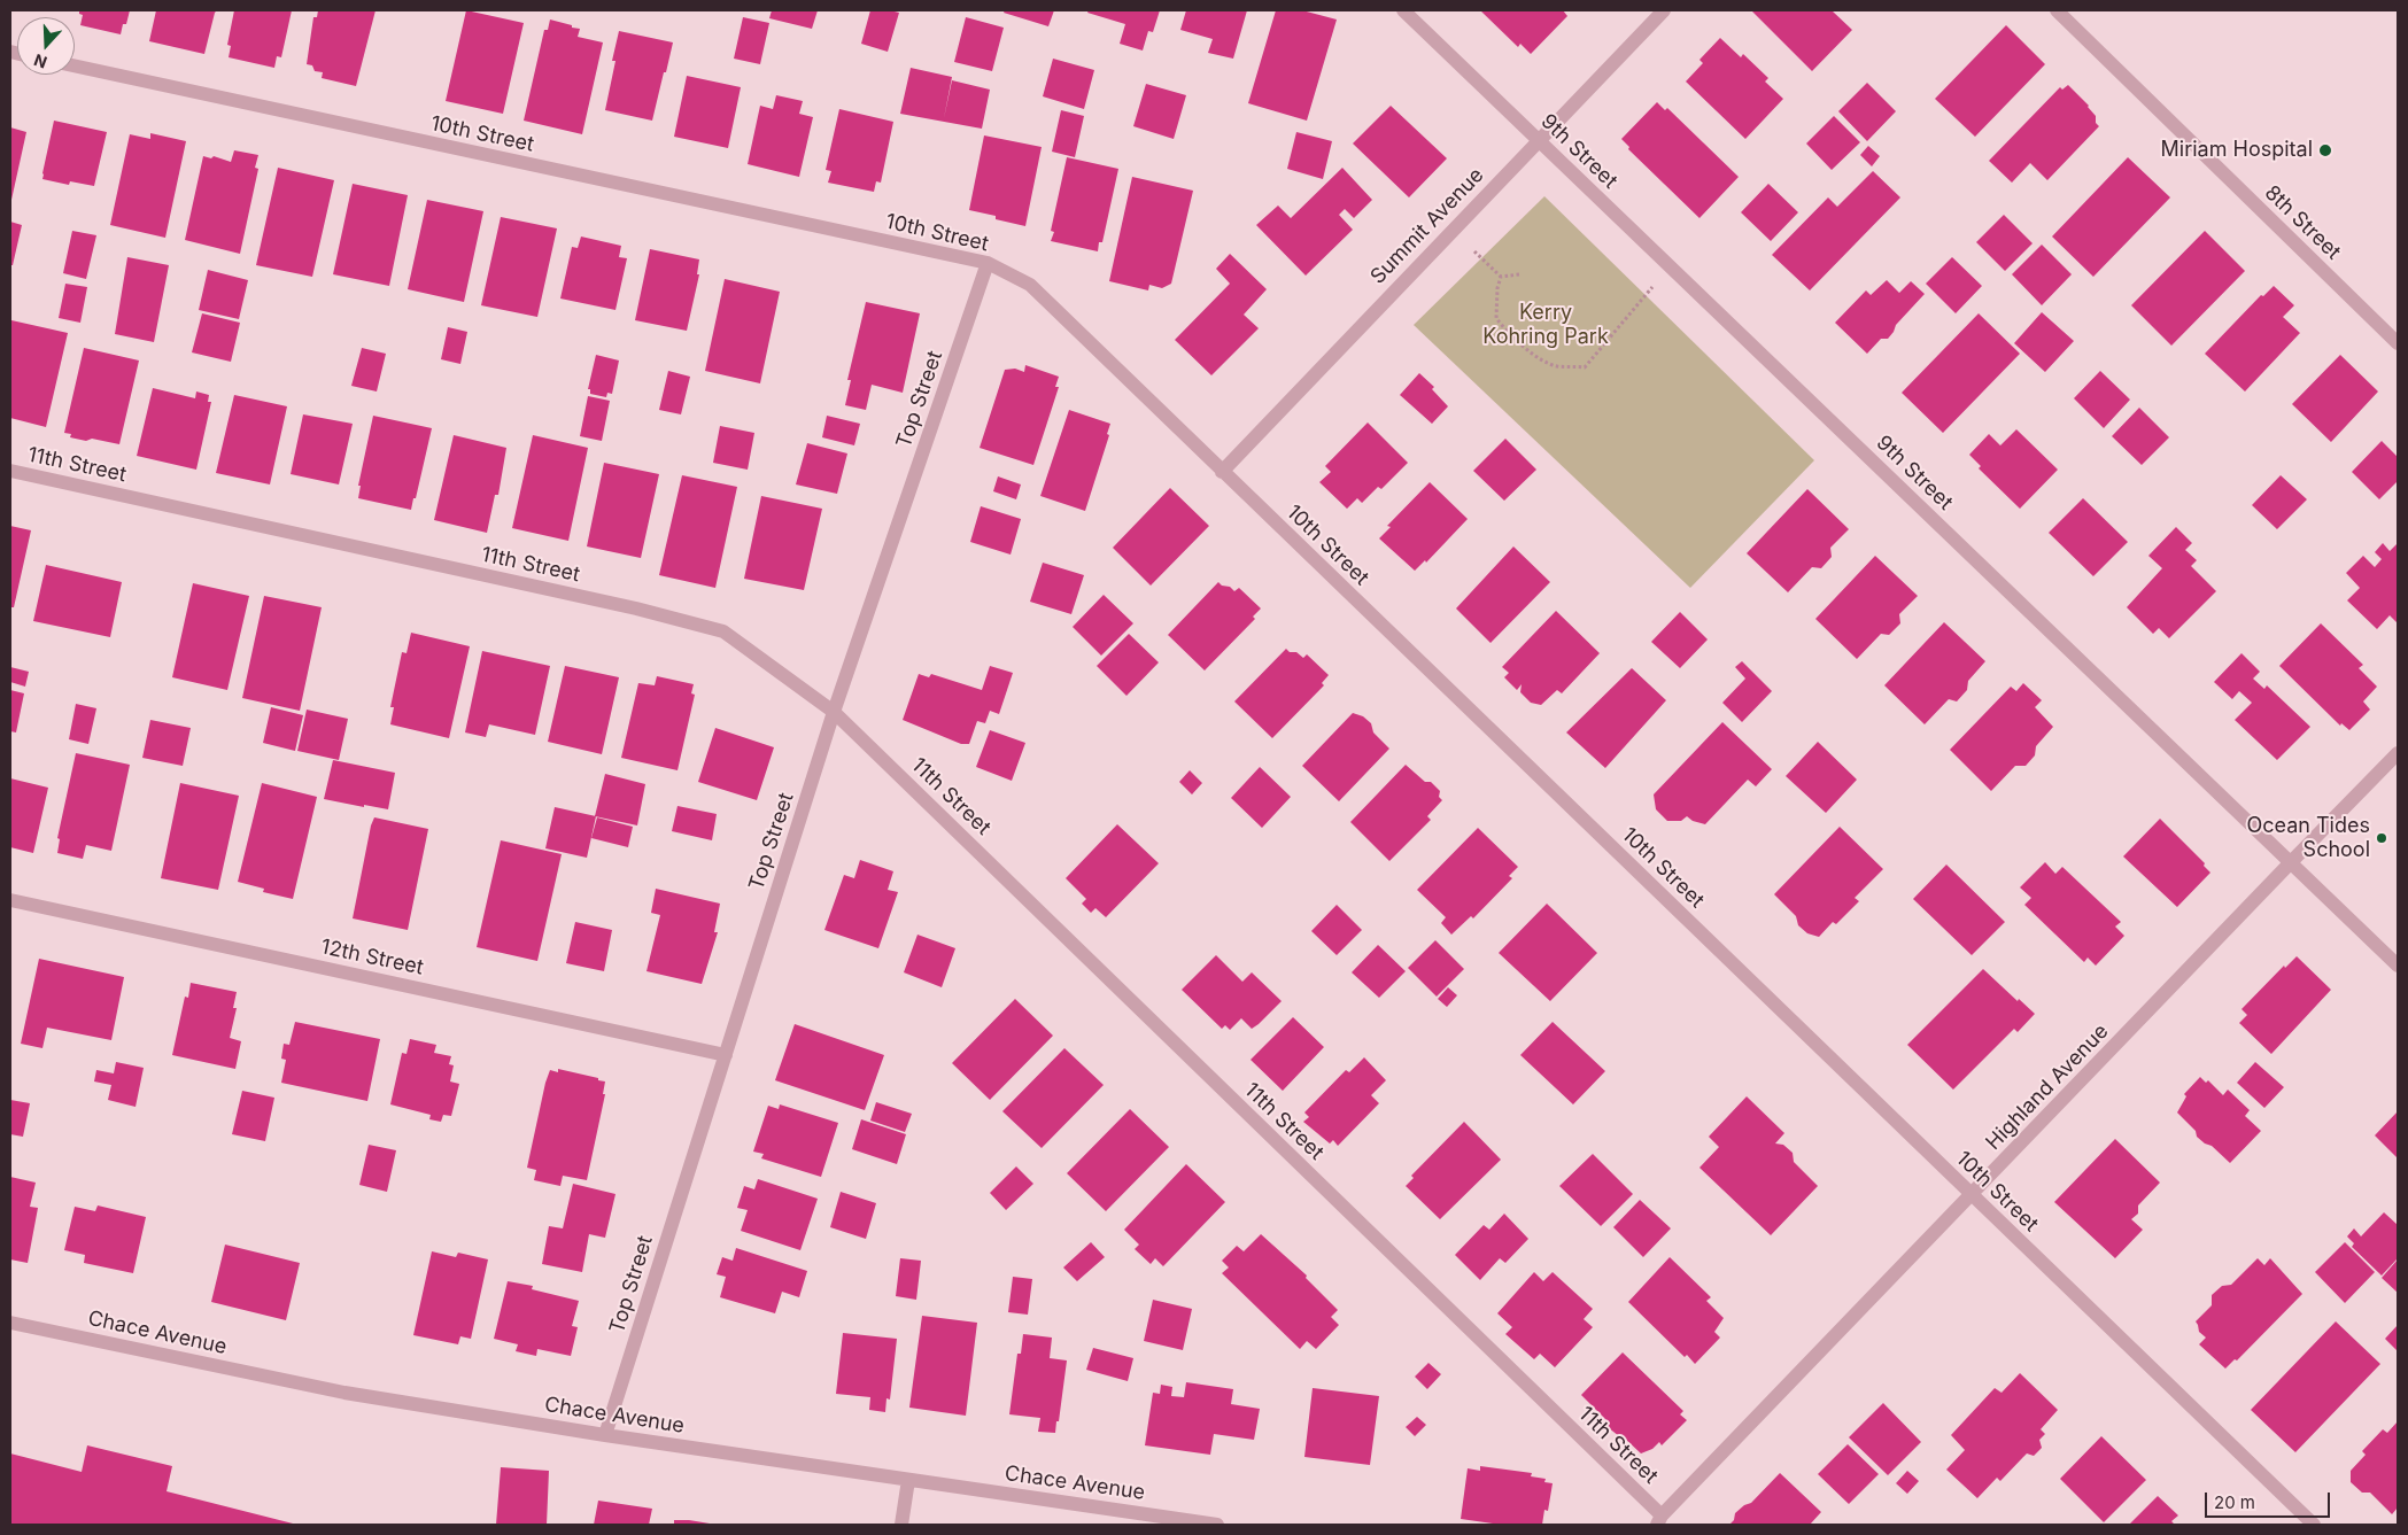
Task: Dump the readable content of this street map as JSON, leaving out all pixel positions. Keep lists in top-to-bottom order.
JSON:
{
  "streets": {
    "street": [
      "10th Street",
      "9th Street",
      "8th Street",
      "Summit Avenue",
      "Top Street",
      "11th Street",
      "12th Street",
      "Highland Avenue",
      "Chace Avenue"
    ]
  },
  "crossings": [
    ["10th Street", "Summit Avenue"],
    ["10th Street", "Top Street"],
    ["10th Street", "Highland Avenue"],
    ["9th Street", "Summit Avenue"],
    ["9th Street", "Highland Avenue"],
    ["Top Street", "11th Street"],
    ["Top Street", "12th Street"],
    ["Top Street", "Chace Avenue"],
    ["11th Street", "Highland Avenue"]
  ],
  "parks": ["Kerry Kohring Park"],
  "places": ["Miriam Hospital", "Ocean Tides School"],
  "scale_bar": "20 m",
  "north": "bottom"
}
